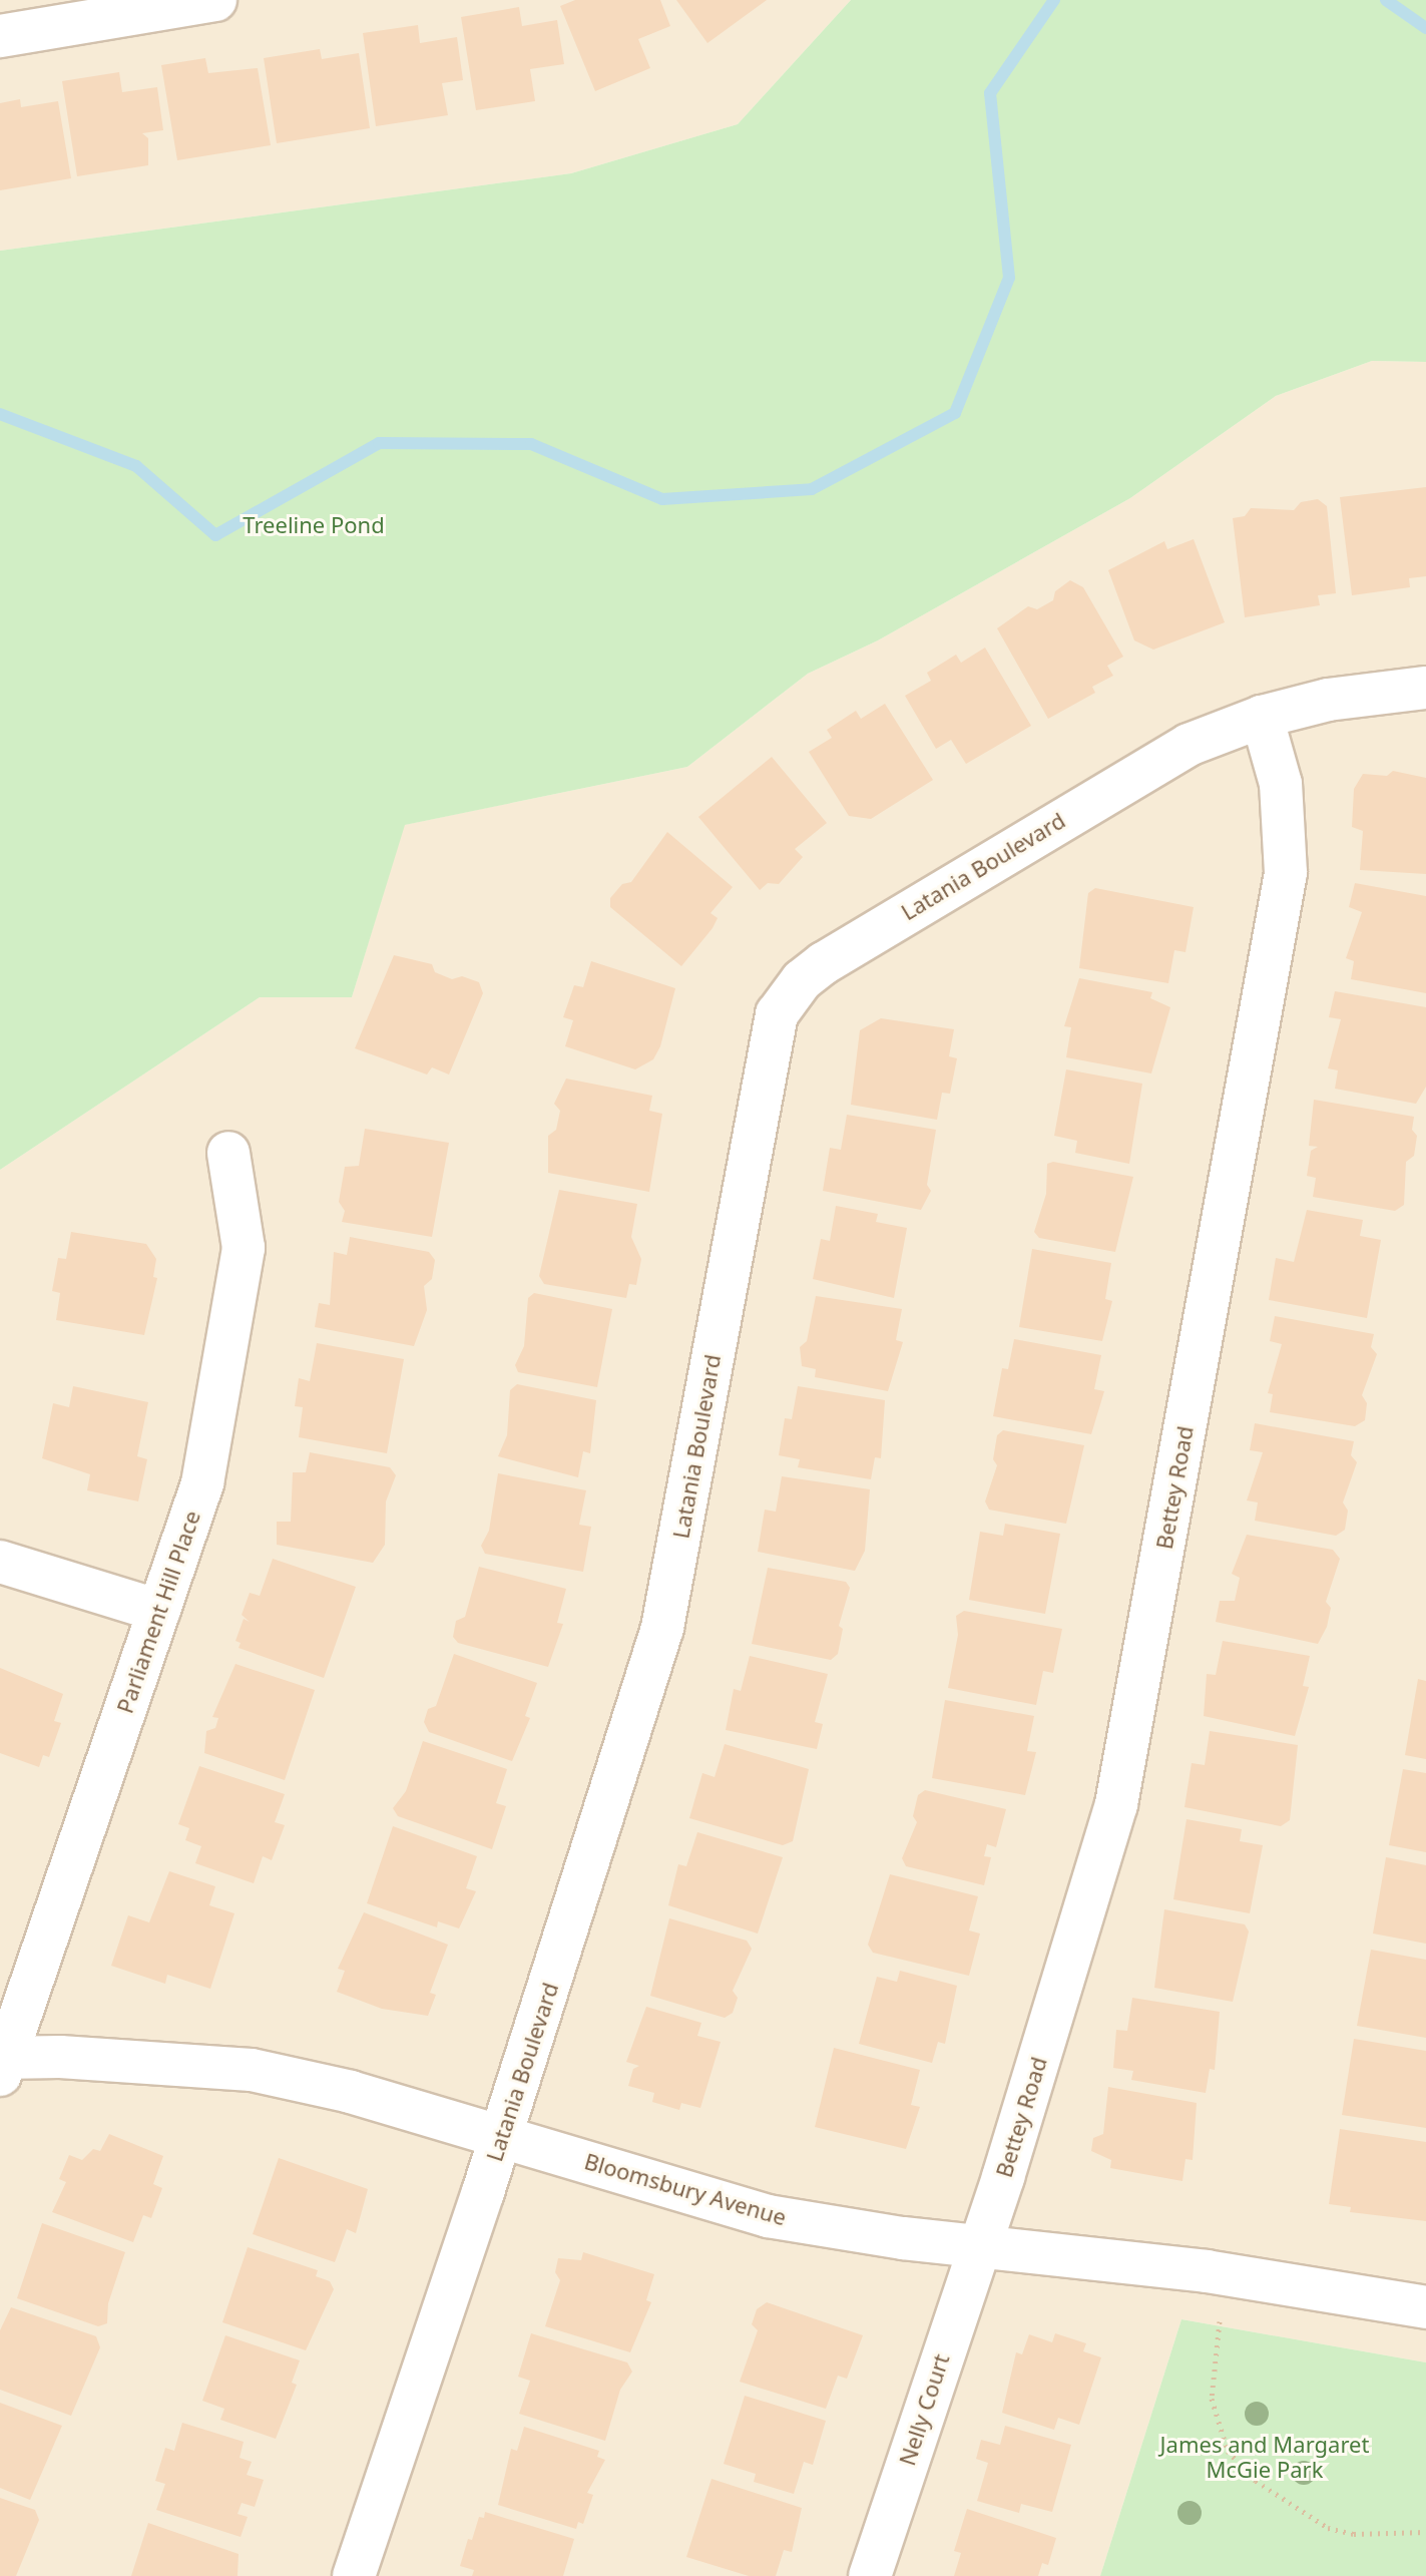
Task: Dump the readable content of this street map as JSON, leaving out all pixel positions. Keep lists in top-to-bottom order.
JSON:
{
  "streets": {
    "street": [
      "Latania Boulevard",
      "Bettey Road",
      "Parliament Hill Place",
      "Bloomsbury Avenue",
      "Nelly Court"
    ]
  },
  "crossings": [
    ["Latania Boulevard", "Bettey Road"],
    ["Latania Boulevard", "Bloomsbury Avenue"],
    ["Bettey Road", "Bloomsbury Avenue"],
    ["Bettey Road", "Nelly Court"],
    ["Parliament Hill Place", "Bloomsbury Avenue"],
    ["Bloomsbury Avenue", "Nelly Court"]
  ],
  "parks": ["Treeline Pond", "James and Margaret McGie Park"]
}
